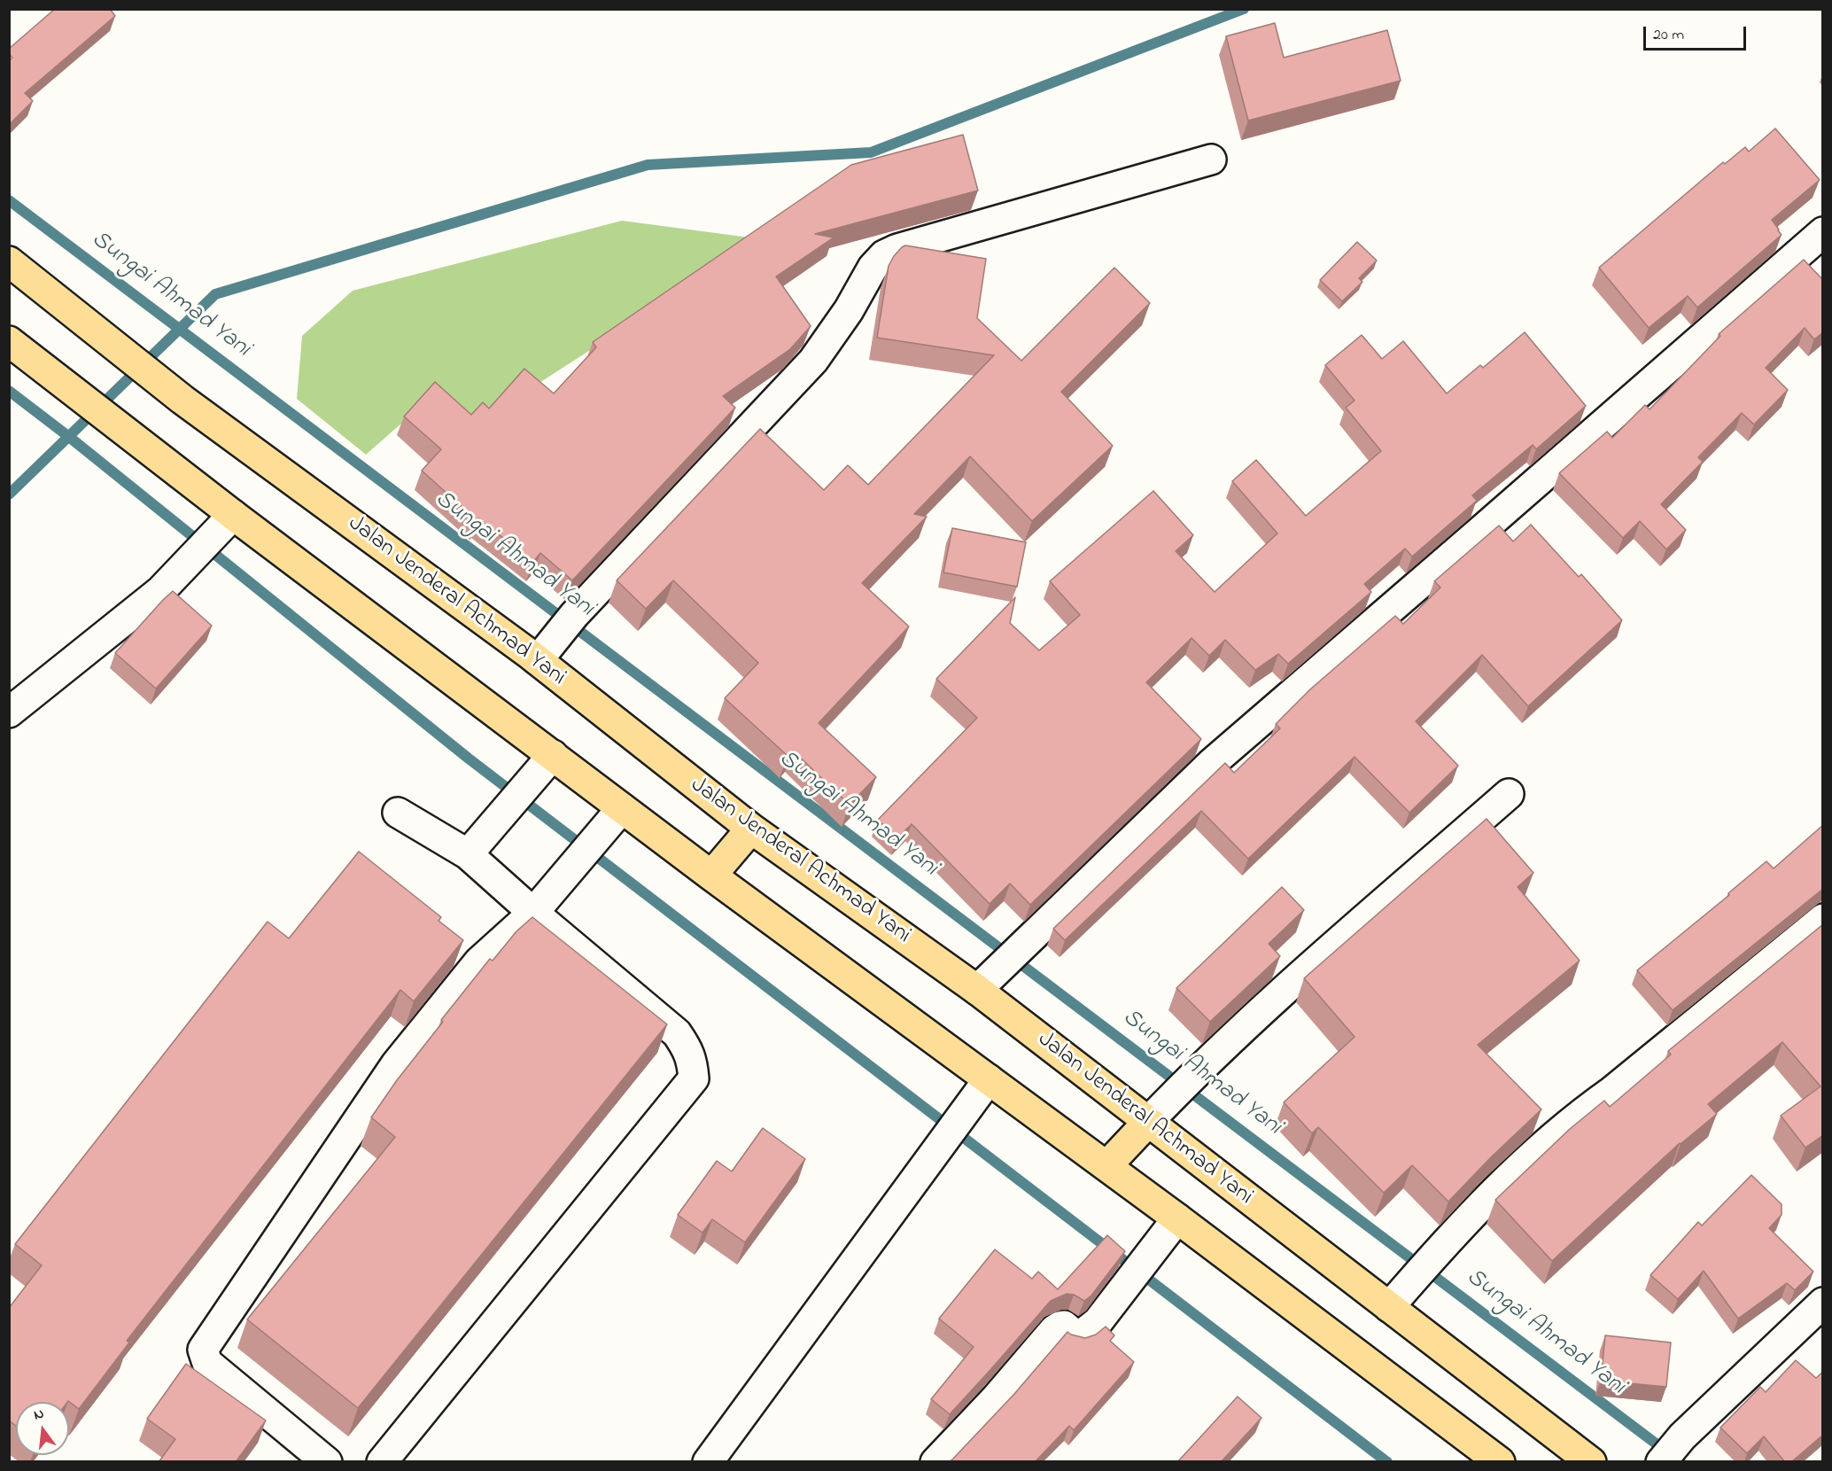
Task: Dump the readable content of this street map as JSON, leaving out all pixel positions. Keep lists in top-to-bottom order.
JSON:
{
  "streets": {
    "highway": ["Jalan Jenderal Achmad Yani"]
  },
  "water": ["Sungai Ahmad Yani"],
  "scale_bar": "20 m",
  "north": "top"
}
